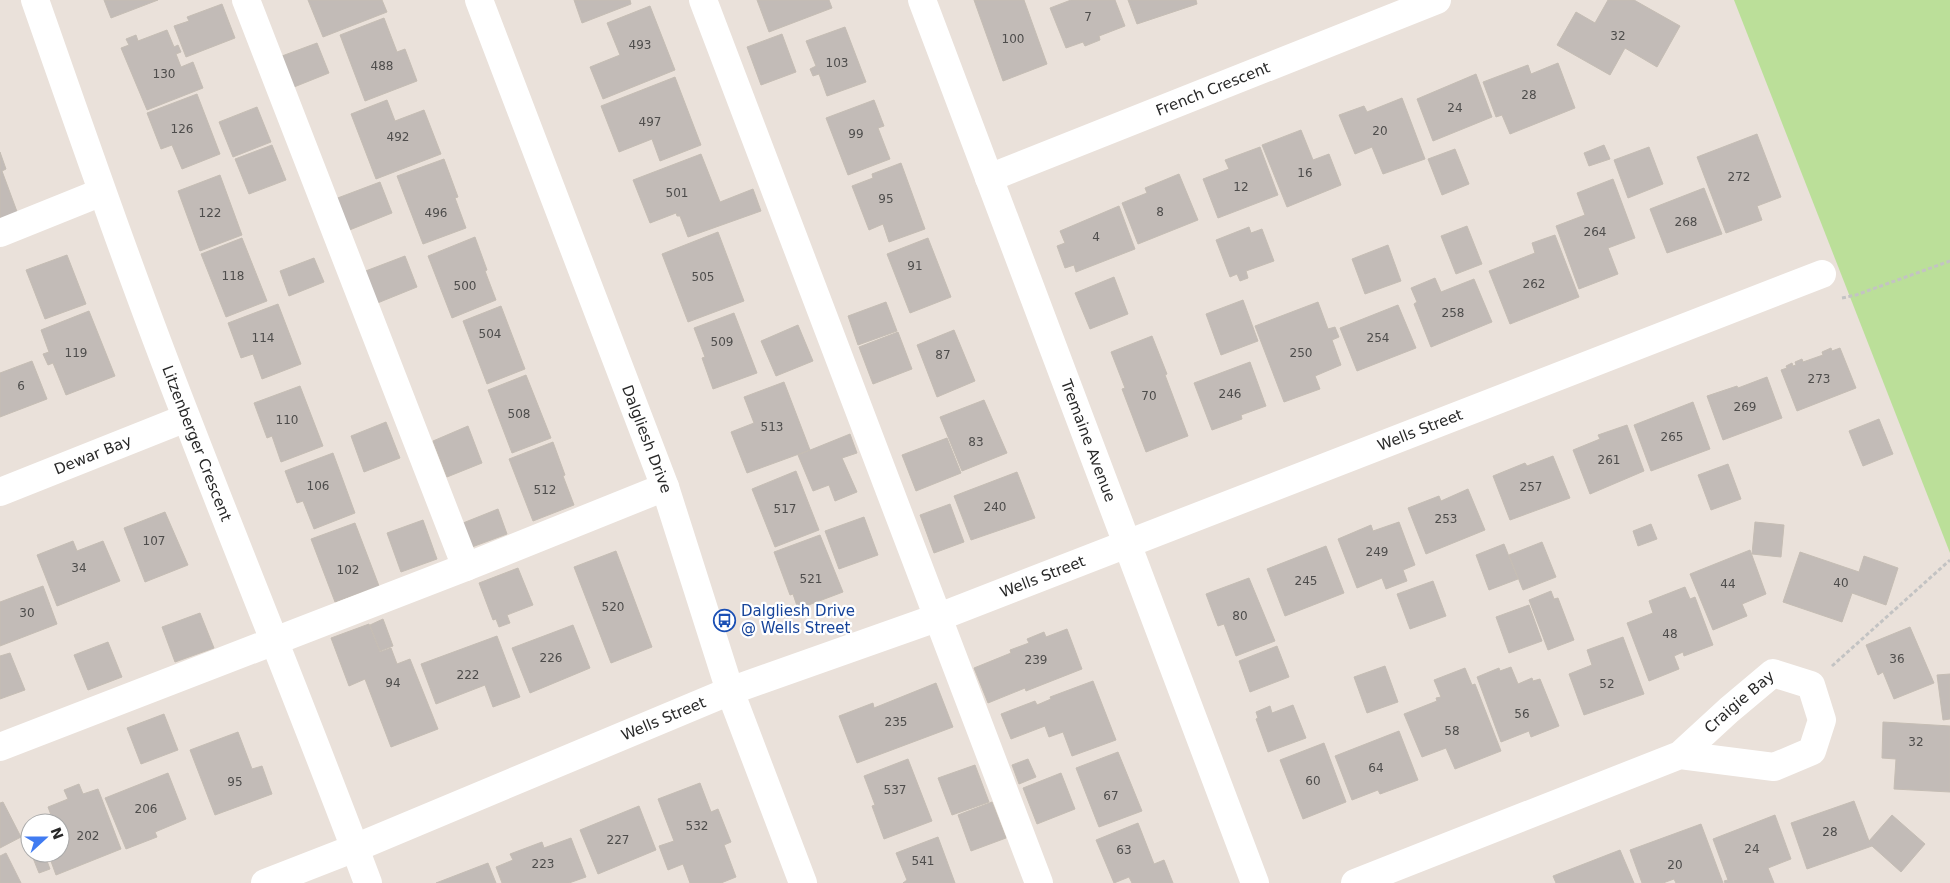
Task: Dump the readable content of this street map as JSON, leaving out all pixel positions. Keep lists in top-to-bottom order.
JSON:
{
  "streets": {
    "street": [
      "French Crescent",
      "Wells Street",
      "Dalgliesh Drive",
      "Tremaine Avenue",
      "Litzenberger Crescent",
      "Dewar Bay",
      "Craigie Bay"
    ]
  },
  "crossings": [
    ["French Crescent", "Tremaine Avenue"],
    ["Wells Street", "Dalgliesh Drive"],
    ["Wells Street", "Tremaine Avenue"],
    ["Wells Street", "Litzenberger Crescent"],
    ["Litzenberger Crescent", "Dewar Bay"]
  ],
  "places": {
    "bus stop": ["Dalgliesh Drive @ Wells Street"]
  },
  "house_numbers": [
    "7",
    "32",
    "100",
    "493",
    "103",
    "488",
    "130",
    "28",
    "24",
    "497",
    "126",
    "20",
    "99",
    "492",
    "16",
    "272",
    "12",
    "501",
    "95",
    "8",
    "122",
    "496",
    "268",
    "264",
    "4",
    "91",
    "118",
    "505",
    "262",
    "500",
    "258",
    "504",
    "114",
    "254",
    "509",
    "119",
    "250",
    "87",
    "273",
    "6",
    "246",
    "70",
    "269",
    "508",
    "110",
    "513",
    "265",
    "83",
    "261",
    "106",
    "257",
    "512",
    "240",
    "517",
    "253",
    "107",
    "249",
    "34",
    "102",
    "521",
    "245",
    "40",
    "44",
    "520",
    "30",
    "80",
    "48",
    "226",
    "36",
    "239",
    "222",
    "94",
    "52",
    "56",
    "235",
    "58",
    "32",
    "64",
    "60",
    "95",
    "537",
    "67",
    "206",
    "532",
    "28",
    "202",
    "227",
    "24",
    "63",
    "541",
    "223",
    "20"
  ],
  "north": "right"
}
